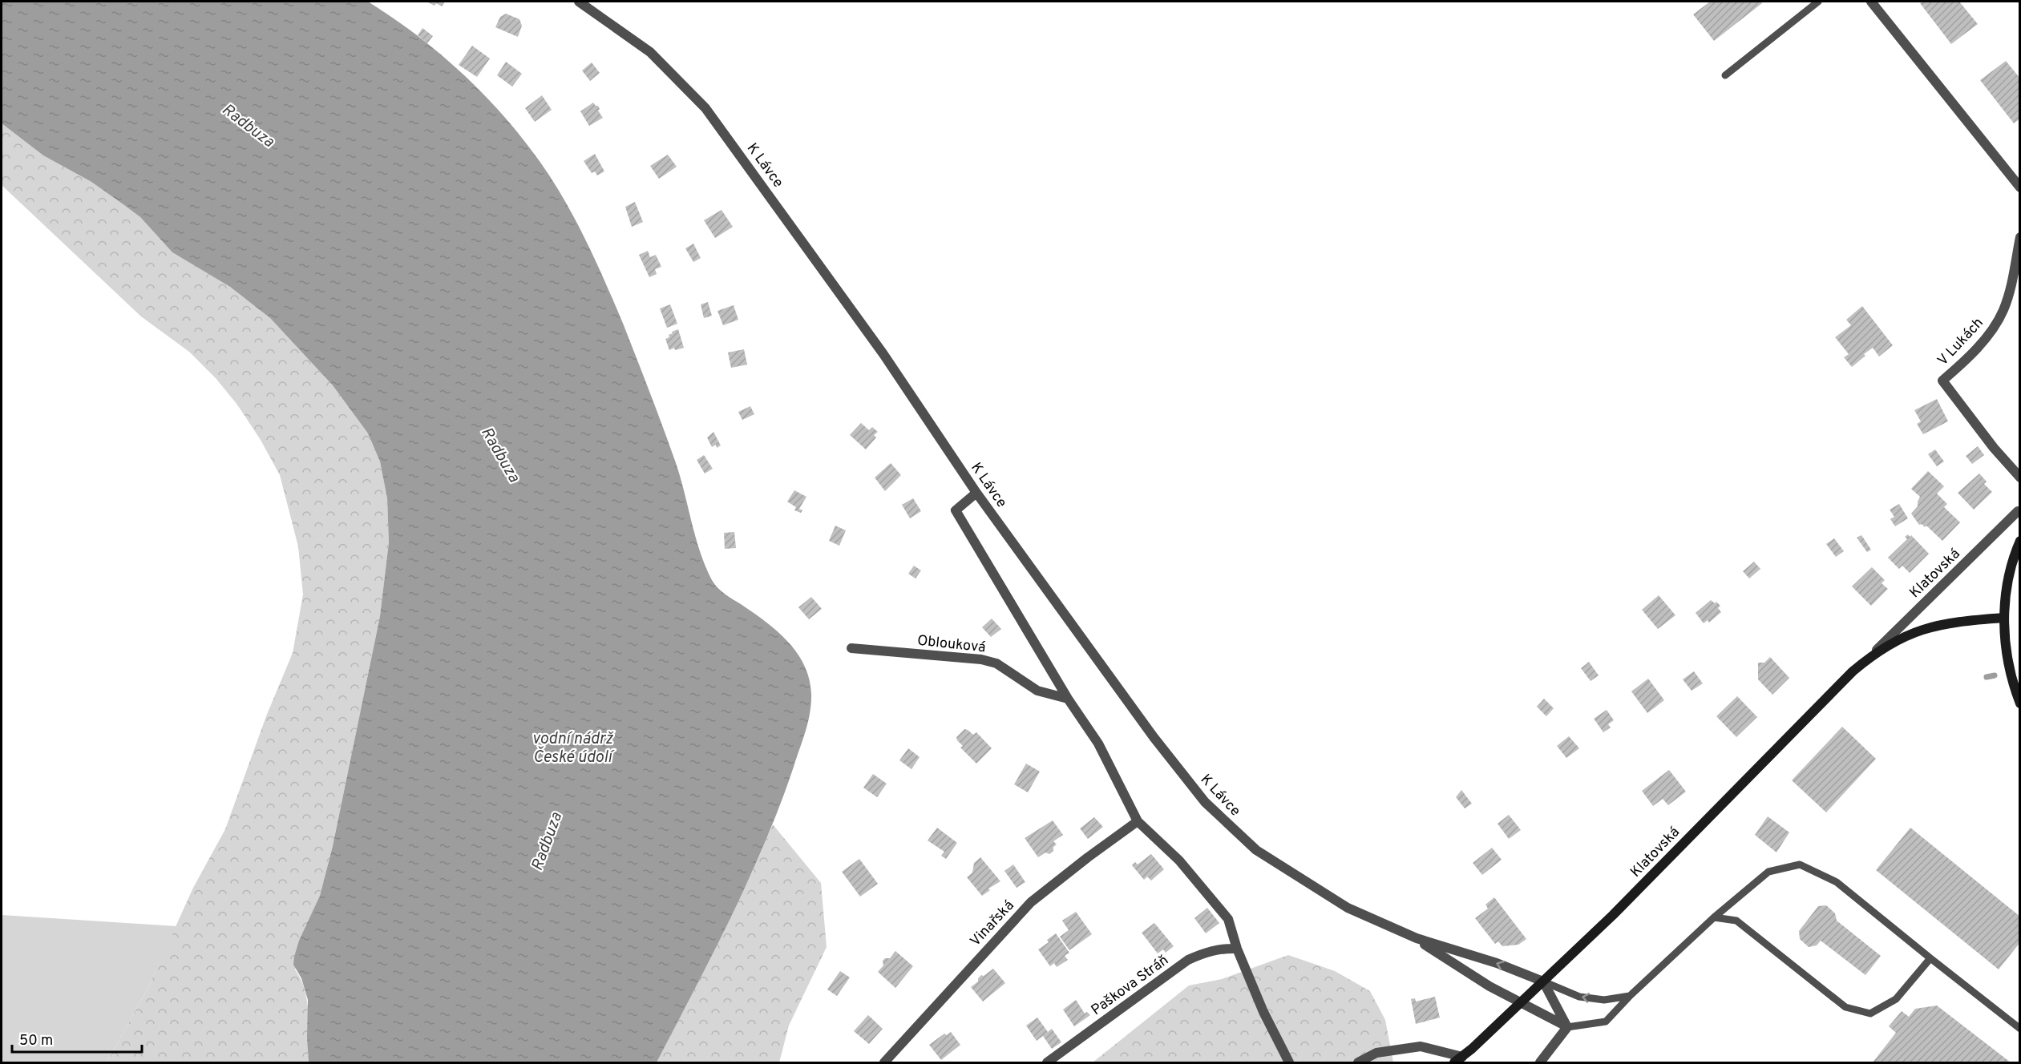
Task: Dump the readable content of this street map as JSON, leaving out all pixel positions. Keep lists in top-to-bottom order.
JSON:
{
  "streets": {
    "main road": ["Klatovská"],
    "street": [
      "K Lávce",
      "V Lukách",
      "Oblouková",
      "Vinařská",
      "Paškova Stráň"
    ]
  },
  "crossings": [
    ["K Lávce", "Klatovská"]
  ],
  "water": ["Radbuza", "vodní nádrž České údolí"],
  "scale_bar": "50 m"
}
